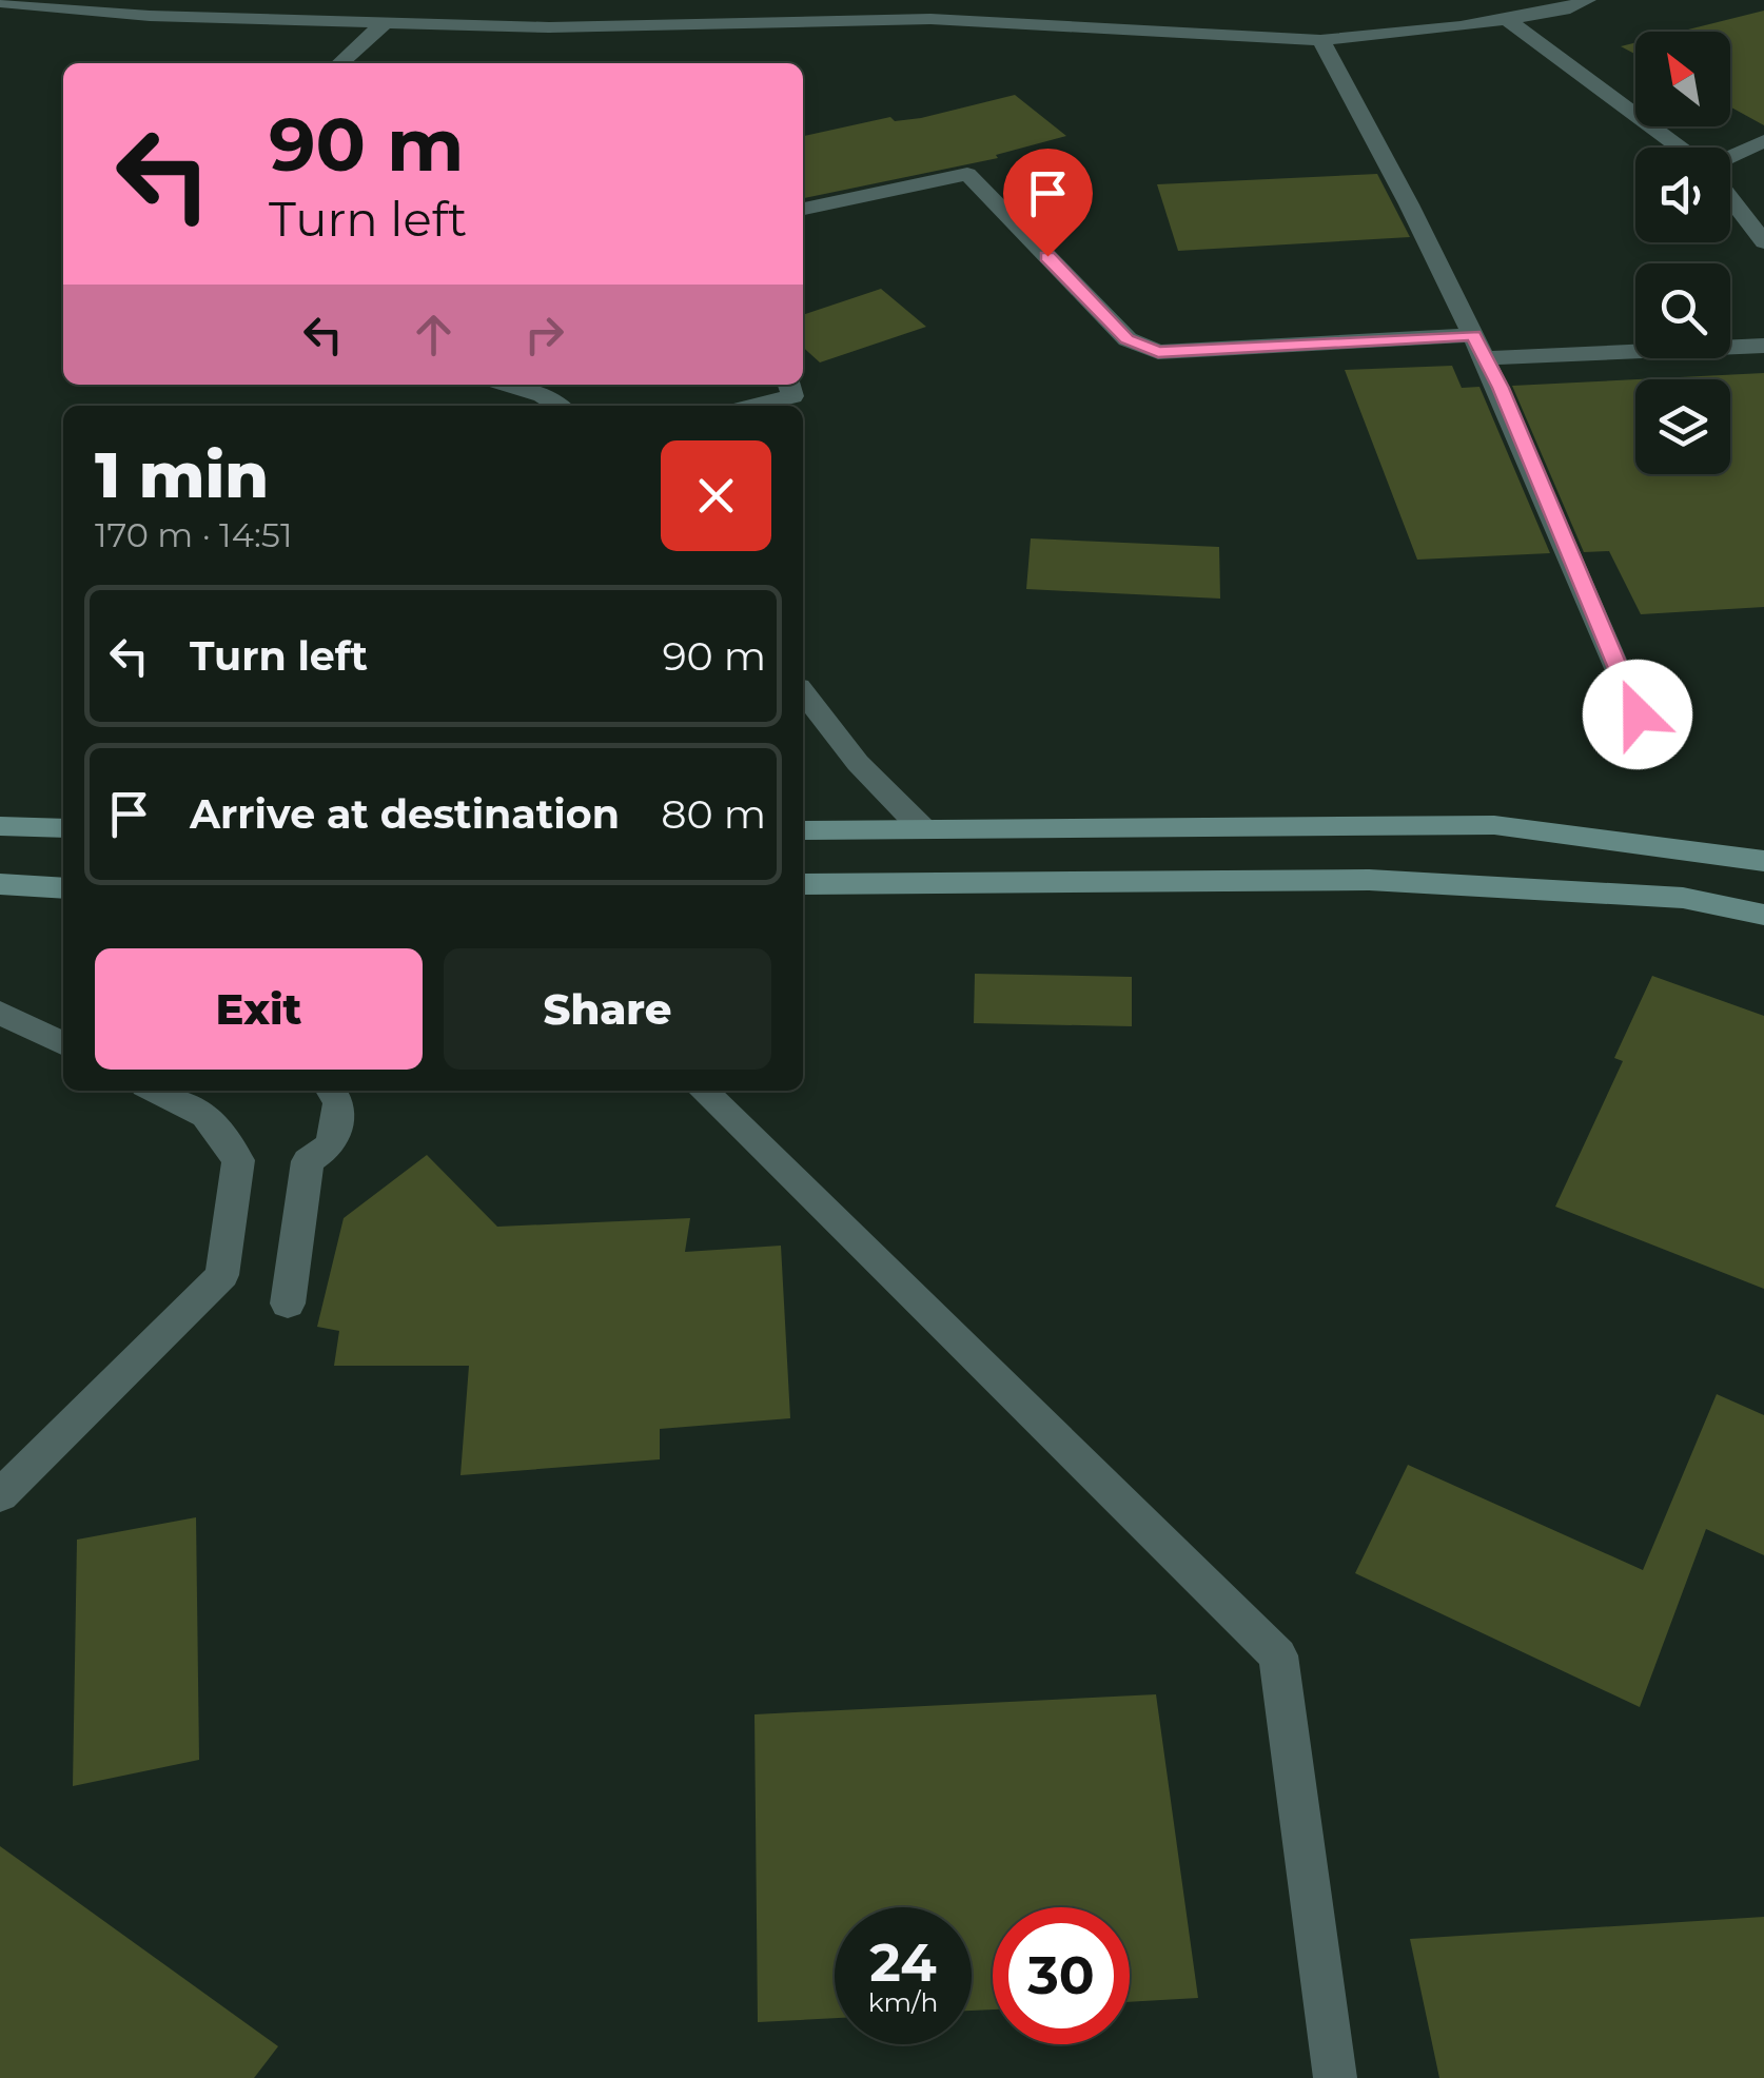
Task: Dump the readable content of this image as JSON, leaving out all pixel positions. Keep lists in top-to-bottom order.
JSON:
{
  "north": "top left",
  "page": {
    "turn": ["90 m", "Turn left"],
    "heading": ["1 min", "170 m · 14:51"],
    "list": [
      {
        "name": "Turn left",
        "value": "90 m"
      },
      {
        "name": "Arrive at destination",
        "value": "80 m"
      }
    ],
    "buttons": ["Exit", "Share"],
    "speed": "24 km/h",
    "limit": "30"
  }
}
